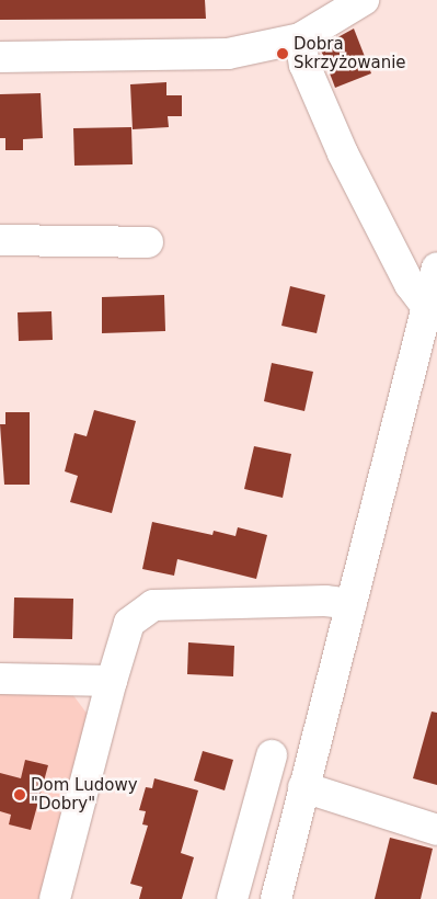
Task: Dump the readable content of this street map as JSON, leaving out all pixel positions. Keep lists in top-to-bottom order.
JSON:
{
  "places": ["Dobra Skrzyżowanie", "Dom Ludowy \"Dobry\""]
}
